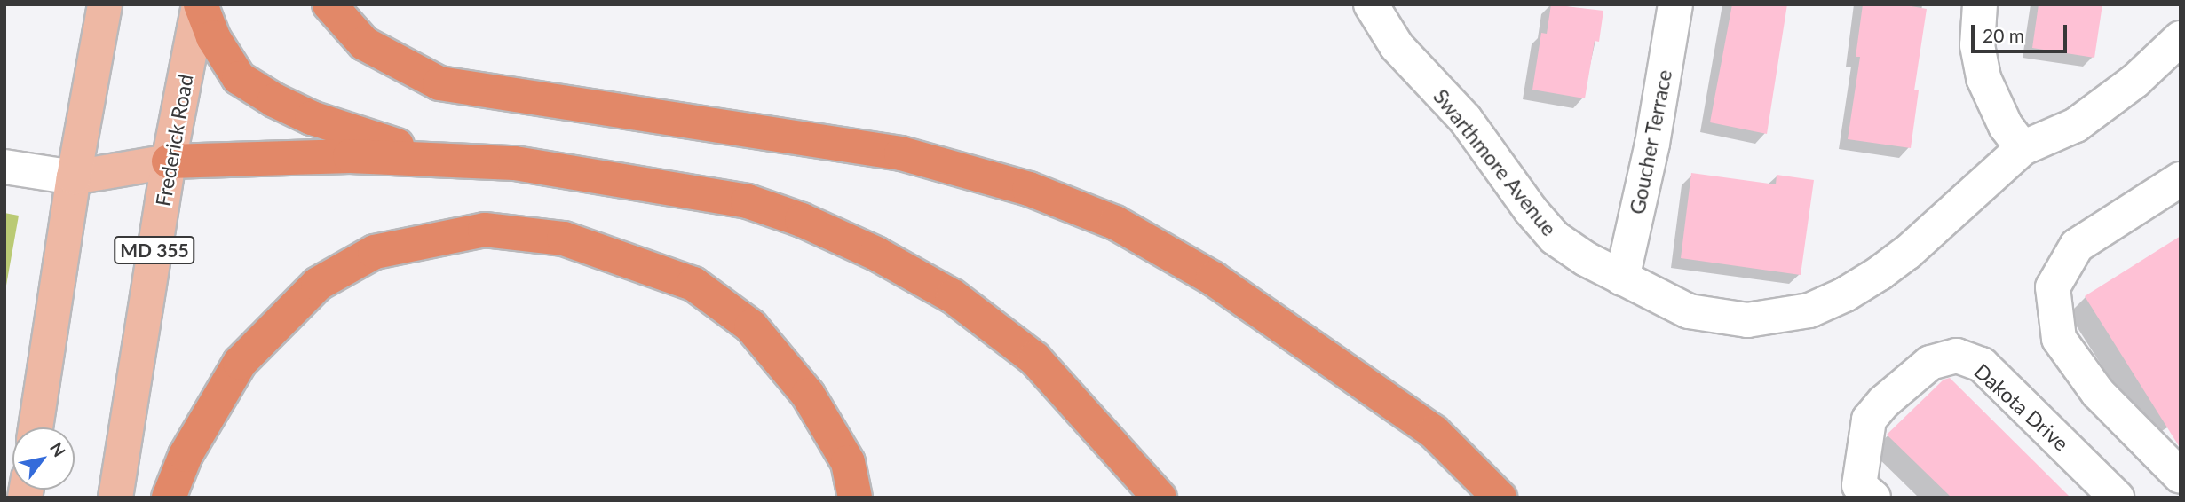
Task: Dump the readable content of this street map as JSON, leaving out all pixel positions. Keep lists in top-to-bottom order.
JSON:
{
  "streets": {
    "main road": ["Frederick Road", "MD 355"],
    "street": ["Goucher Terrace", "Swarthmore Avenue", "Dakota Drive"]
  },
  "crossings": [
    ["Goucher Terrace", "Swarthmore Avenue"]
  ],
  "scale_bar": "20 m",
  "north": "top right"
}
